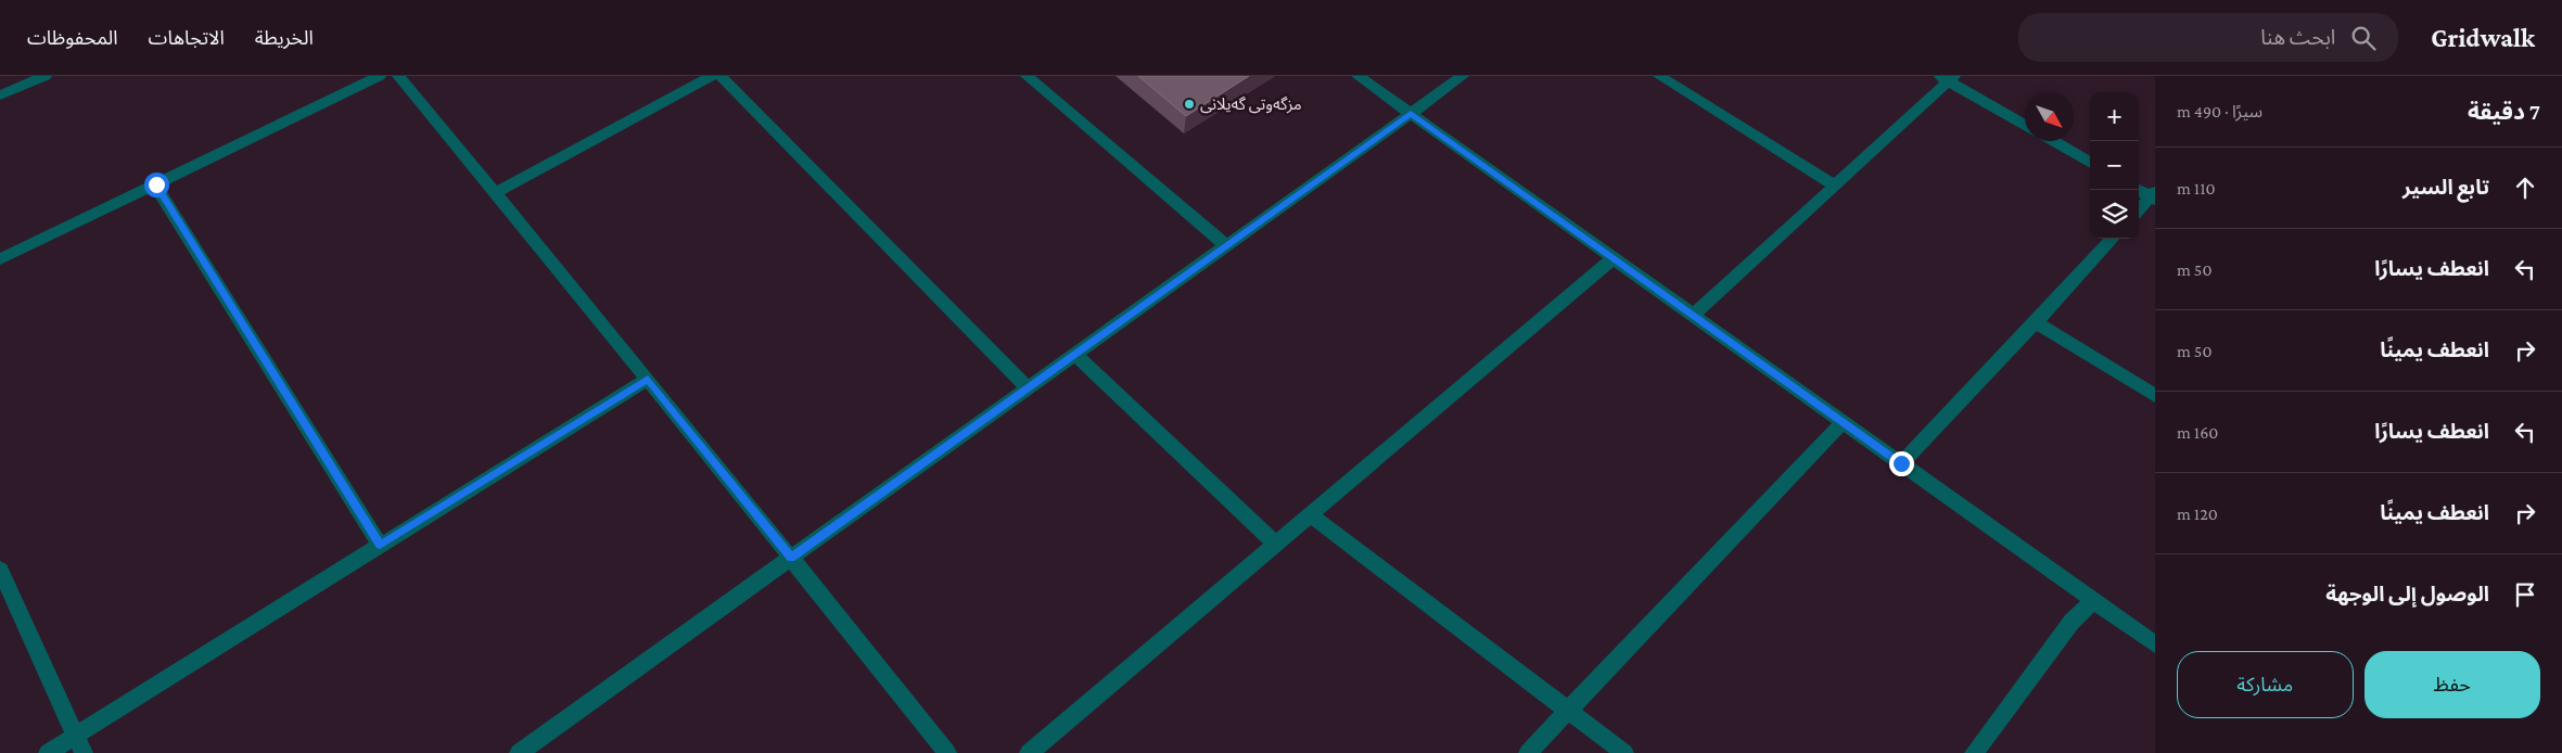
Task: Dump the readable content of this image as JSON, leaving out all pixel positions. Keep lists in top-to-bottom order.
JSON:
{
  "places": ["مزگەوتی گەیلانی"],
  "north": "bottom right",
  "page": {
    "header": "Gridwalk",
    "search": "ابحث هنا",
    "nav": ["الخريطة", "الاتجاهات", "المحفوظات"],
    "heading": ["7 دقيقة", "سيرًا · 490 m"],
    "map_buttons": ["+", "−"],
    "list": [
      ["تابع السير", "110 m"],
      ["انعطف يسارًا", "50 m"],
      ["انعطف يمينًا", "50 m"],
      ["انعطف يسارًا", "160 m"],
      ["انعطف يمينًا", "120 m"],
      "الوصول إلى الوجهة"
    ],
    "buttons": ["حفظ", "مشاركة"]
  }
}
